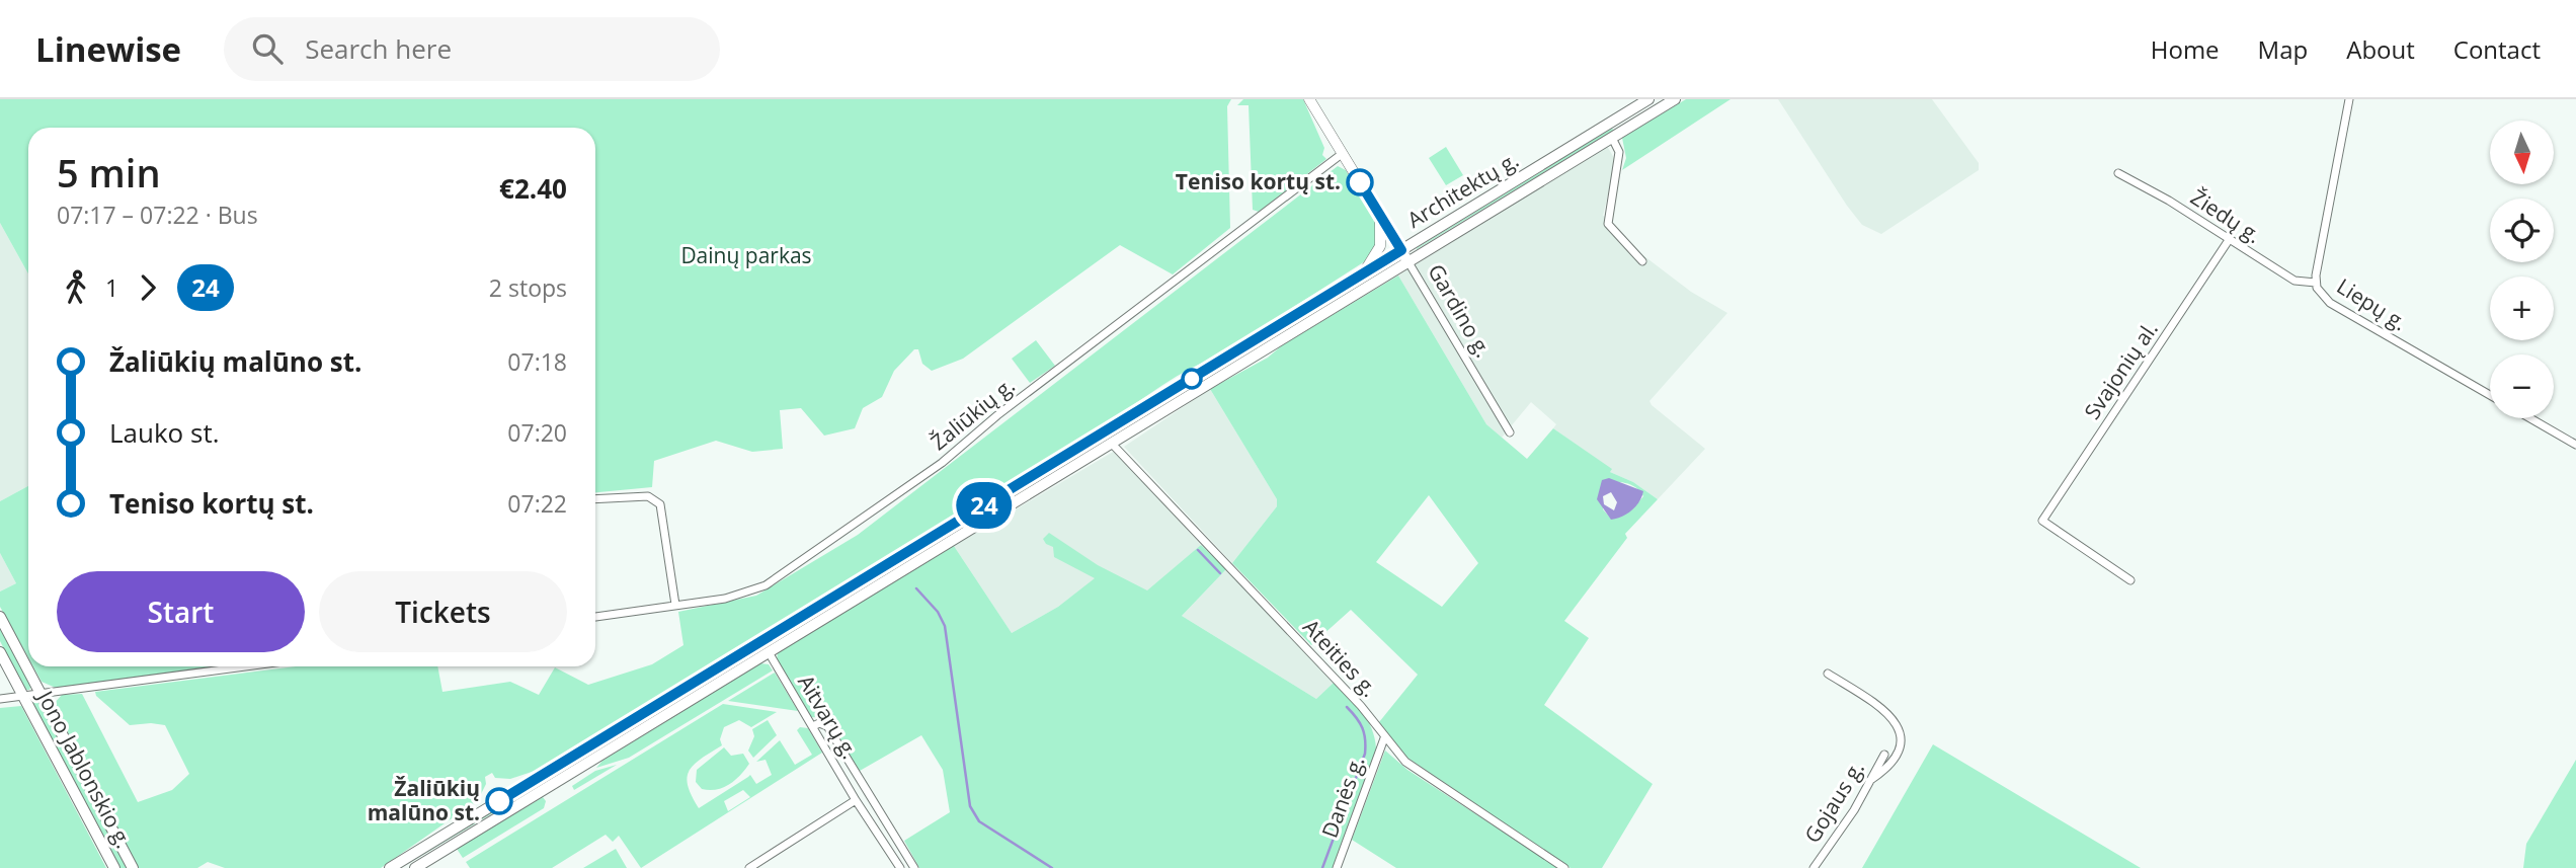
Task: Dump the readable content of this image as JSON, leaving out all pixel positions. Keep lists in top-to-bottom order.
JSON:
{
  "streets": {
    "main road": ["Architektų g.", "Gardino g.", "Jono Jablonskio g."],
    "street": [
      "Žiedų g.",
      "Liepų g.",
      "Svajonių al.",
      "Žaliūkių g.",
      "Ateities g.",
      "Aitvarų g.",
      "Danės g.",
      "Gojaus g."
    ]
  },
  "crossings": [
    ["Architektų g.", "Gardino g."],
    ["Architektų g.", "Ateities g."],
    ["Architektų g.", "Aitvarų g."],
    ["Žiedų g.", "Liepų g."],
    ["Žiedų g.", "Svajonių al."],
    ["Gardino g.", "Žaliūkių g."],
    ["Ateities g.", "Danės g."]
  ],
  "parks": ["Dainų parkas"],
  "places": ["Teniso kortų st.", "Žaliūkių malūno st."],
  "lines": ["bus line 24"],
  "north": "bottom",
  "page": {
    "header": "Linewise",
    "search": "Search here",
    "nav": [
      "Home",
      "Map",
      "About",
      "Contact"
    ],
    "on_map": "24",
    "map_buttons": ["+", "−"],
    "heading": ["5 min", "07:17 – 07:22 · Bus", "€2.40"],
    "legs": ["1", "24", "2 stops"],
    "list": [
      {
        "name": "Žaliūkių malūno st.",
        "value": "07:18"
      },
      {
        "name": "Lauko st.",
        "value": "07:20"
      },
      {
        "name": "Teniso kortų st.",
        "value": "07:22"
      }
    ],
    "buttons": ["Start", "Tickets"]
  }
}
